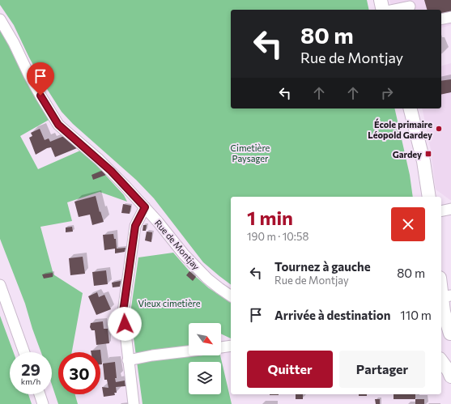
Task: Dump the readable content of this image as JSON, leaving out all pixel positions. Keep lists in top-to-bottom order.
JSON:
{
  "streets": {
    "street": ["Rue de Montjay"]
  },
  "parks": ["Cimetière Paysager", "Vieux cimetière"],
  "places": {
    "other": ["École primaire Léopold Gardey"],
    "transit": ["Gardey"]
  },
  "north": "bottom right",
  "page": {
    "turn": ["80 m", "Rue de Montjay"],
    "heading": ["1 min", "190 m · 10:58"],
    "list": [
      {
        "name": "Tournez à gauche",
        "note": "Rue de Montjay",
        "value": "80 m"
      },
      {
        "name": "Arrivée à destination",
        "value": "110 m"
      }
    ],
    "buttons": ["Quitter", "Partager"],
    "speed": "29 km/h",
    "limit": "30"
  }
}
